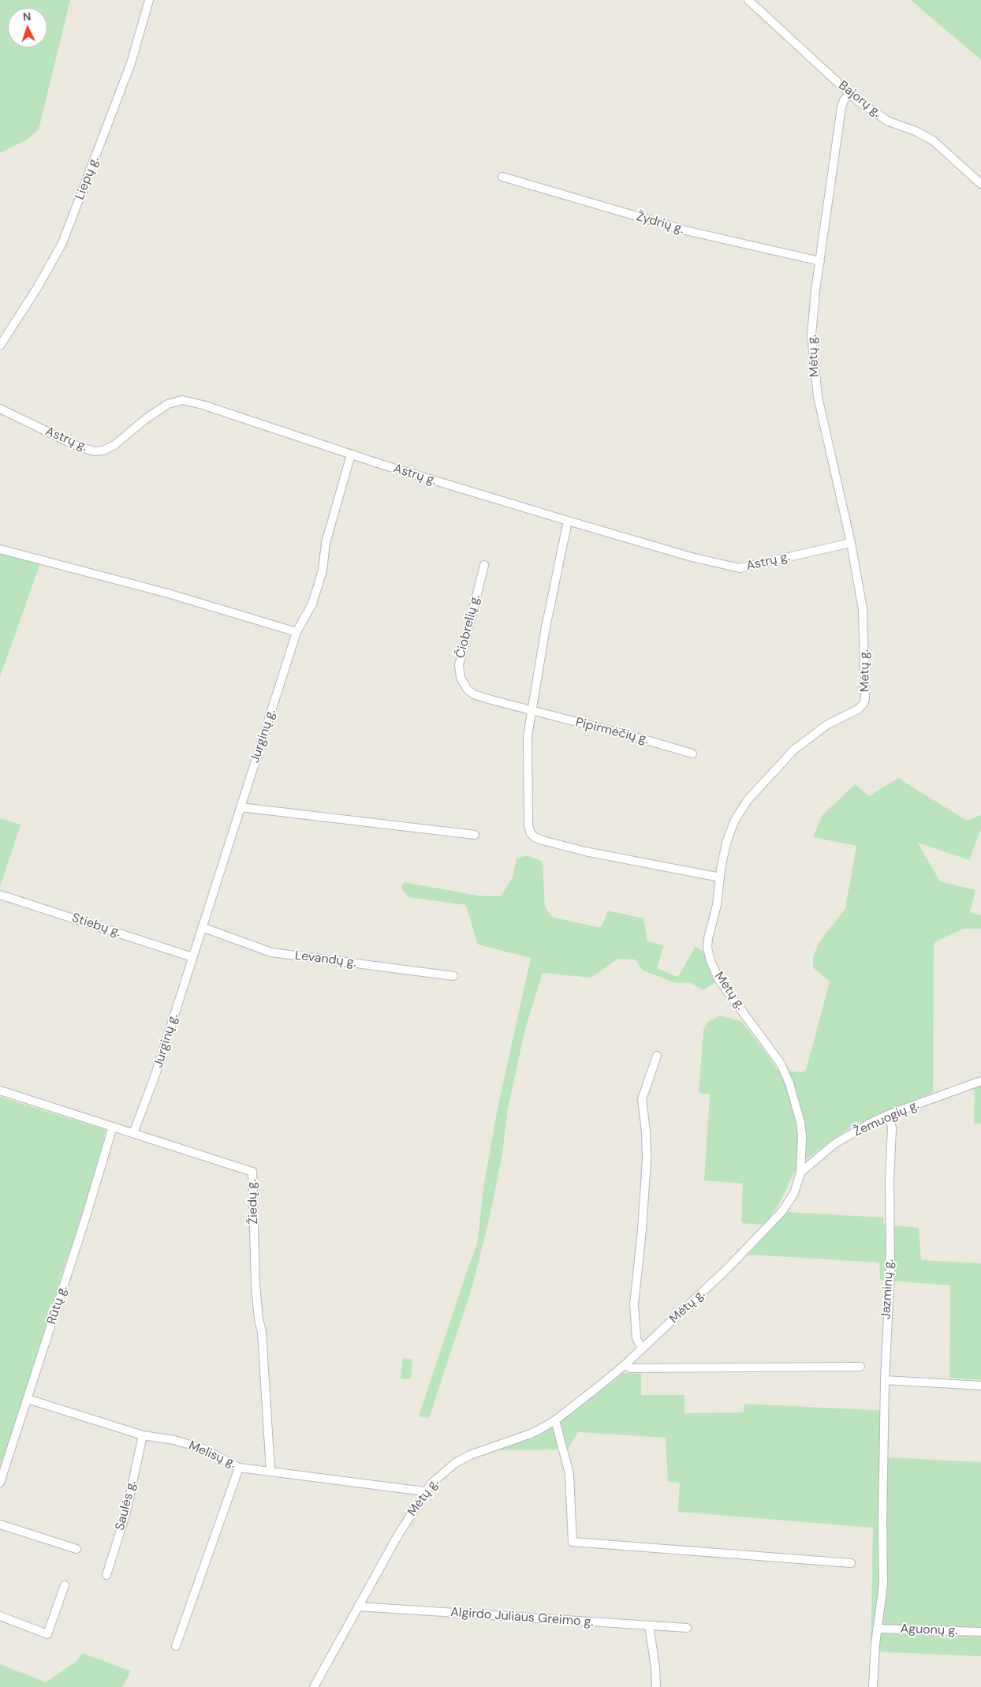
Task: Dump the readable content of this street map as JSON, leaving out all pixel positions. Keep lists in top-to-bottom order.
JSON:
{
  "streets": {
    "street": [
      "Bajorų g.",
      "Liepų g.",
      "Žydrių g.",
      "Mėtų g.",
      "Astrų g.",
      "Čiobrelių g.",
      "Pipirmėčių g.",
      "Jurginų g.",
      "Stiebų g.",
      "Levandų g.",
      "Žemuogių g.",
      "Žiedų g.",
      "Jazminų g.",
      "Rūtų g.",
      "Melisų g.",
      "Saulės g.",
      "Algirdo Juliaus Greimo g.",
      "Aguonų g."
    ]
  },
  "crossings": [
    ["Bajorų g.", "Mėtų g."],
    ["Žydrių g.", "Mėtų g."],
    ["Mėtų g.", "Astrų g."],
    ["Mėtų g.", "Žemuogių g."],
    ["Mėtų g.", "Melisų g."],
    ["Mėtų g.", "Algirdo Juliaus Greimo g."],
    ["Astrų g.", "Jurginų g."],
    ["Čiobrelių g.", "Pipirmėčių g."],
    ["Jurginų g.", "Stiebų g."],
    ["Jurginų g.", "Levandų g."],
    ["Jurginų g.", "Žiedų g."],
    ["Žemuogių g.", "Jazminų g."],
    ["Žiedų g.", "Rūtų g."],
    ["Žiedų g.", "Melisų g."],
    ["Jazminų g.", "Aguonų g."],
    ["Rūtų g.", "Melisų g."],
    ["Melisų g.", "Saulės g."]
  ],
  "north": "top"
}
